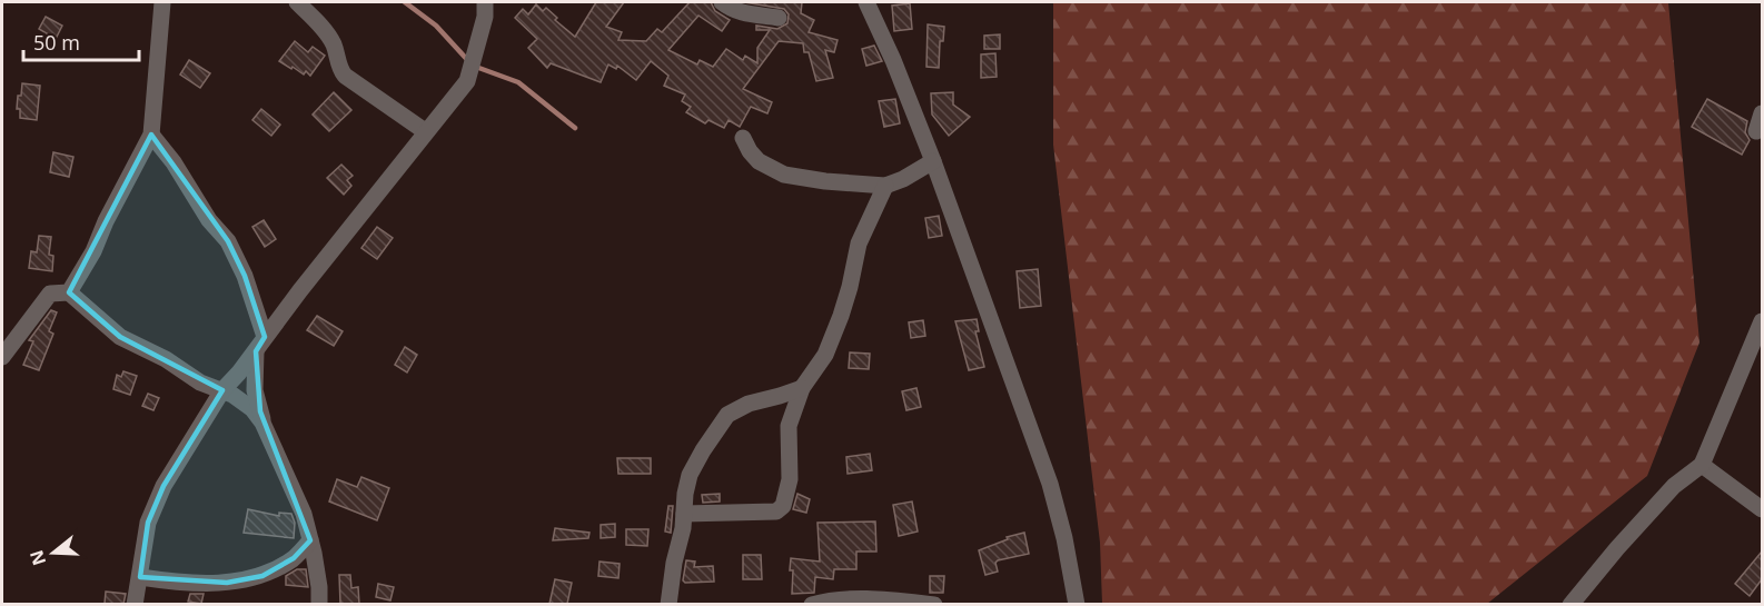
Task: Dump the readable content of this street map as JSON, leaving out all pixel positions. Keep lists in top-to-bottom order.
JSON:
{
  "scale_bar": "50 m",
  "north": "left"
}
